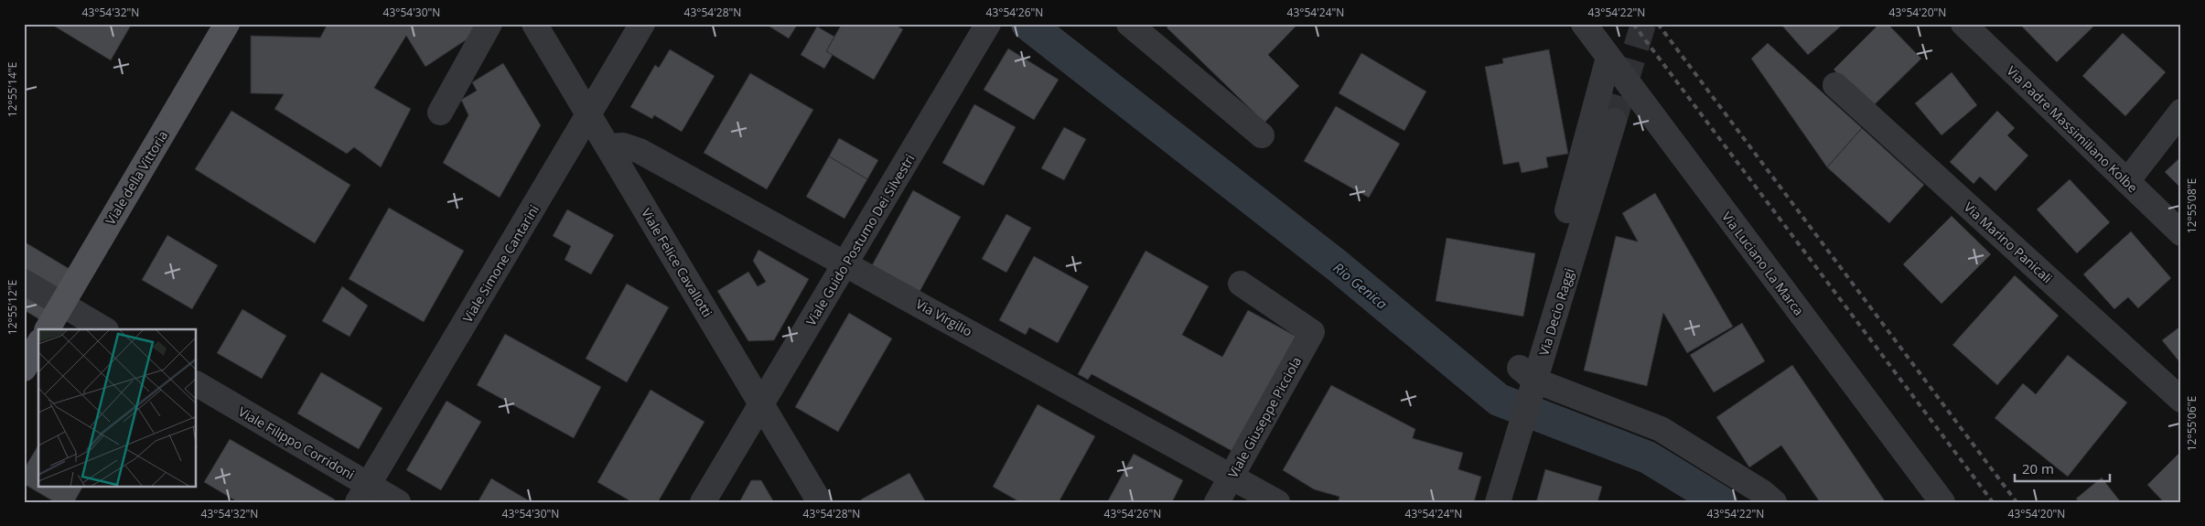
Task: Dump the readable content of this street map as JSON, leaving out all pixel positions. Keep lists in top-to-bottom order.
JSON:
{
  "streets": {
    "main road": ["Viale della Vittoria"],
    "street": [
      "Via Padre Massimiliano Kolbe",
      "Viale Guido Postumo Dei Silvestri",
      "Via Marino Panicali",
      "Viale Felice Cavallotti",
      "Viale Simone Cantarini",
      "Via Luciano La Marca",
      "Via Decio Raggi",
      "Via Virgilio",
      "Viale Giuseppe Picciola",
      "Viale Filippo Corridoni"
    ]
  },
  "crossings": [
    ["Viale Guido Postumo Dei Silvestri", "Viale Felice Cavallotti"],
    ["Viale Guido Postumo Dei Silvestri", "Via Virgilio"],
    ["Viale Felice Cavallotti", "Viale Simone Cantarini"],
    ["Viale Felice Cavallotti", "Via Virgilio"],
    ["Viale Simone Cantarini", "Viale Filippo Corridoni"],
    ["Via Virgilio", "Viale Giuseppe Picciola"]
  ],
  "water": ["Rio Genica"],
  "scale_bar": "20 m",
  "coordinates": [
    "43°54'32\"N",
    "43°54'30\"N",
    "43°54'28\"N",
    "43°54'26\"N",
    "43°54'24\"N",
    "43°54'22\"N",
    "43°54'20\"N",
    "12°55'14\"E",
    "12°55'08\"E",
    "12°55'12\"E",
    "12°55'06\"E"
  ]
}
